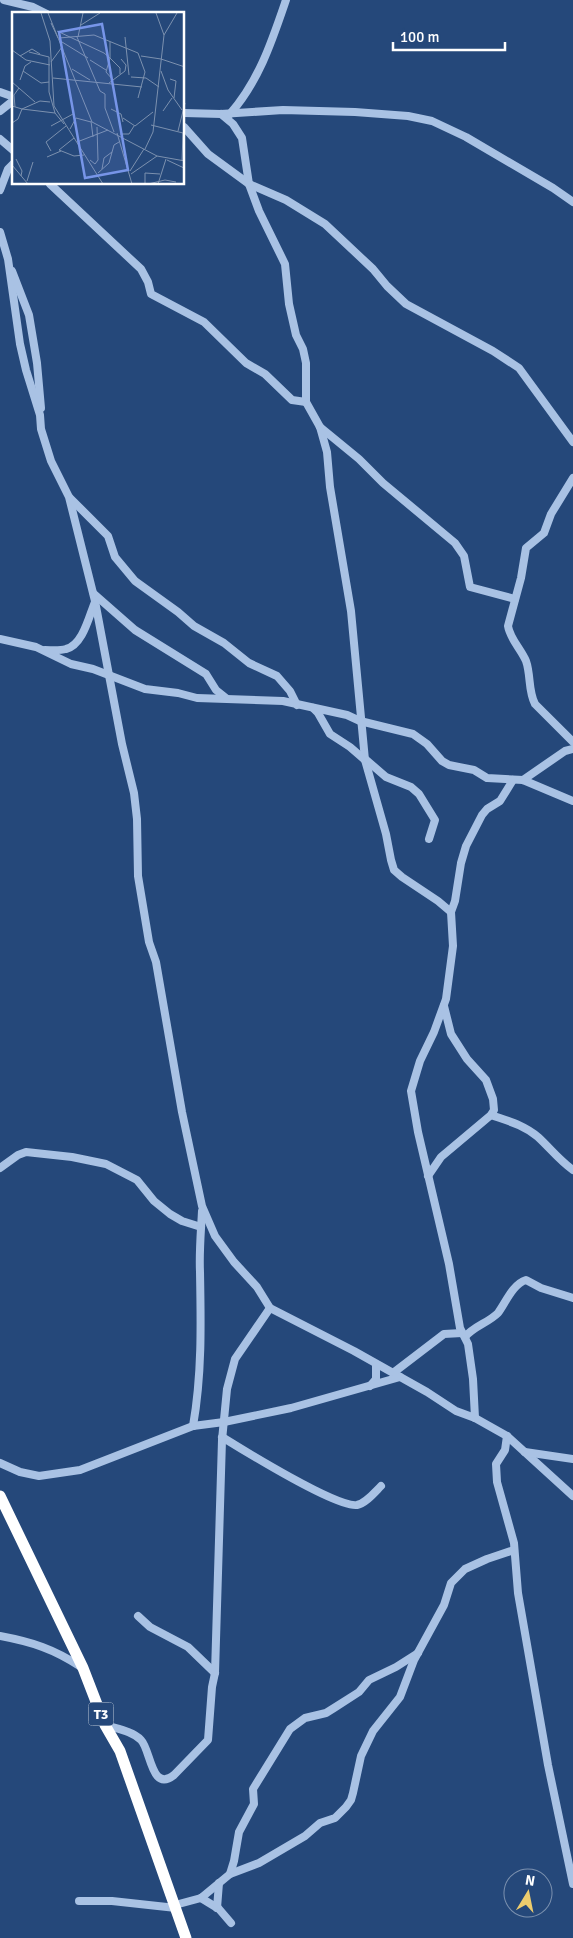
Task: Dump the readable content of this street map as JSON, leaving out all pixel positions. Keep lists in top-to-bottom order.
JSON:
{
  "streets": {
    "highway": ["T3"]
  },
  "scale_bar": "100 m",
  "north": "top"
}
